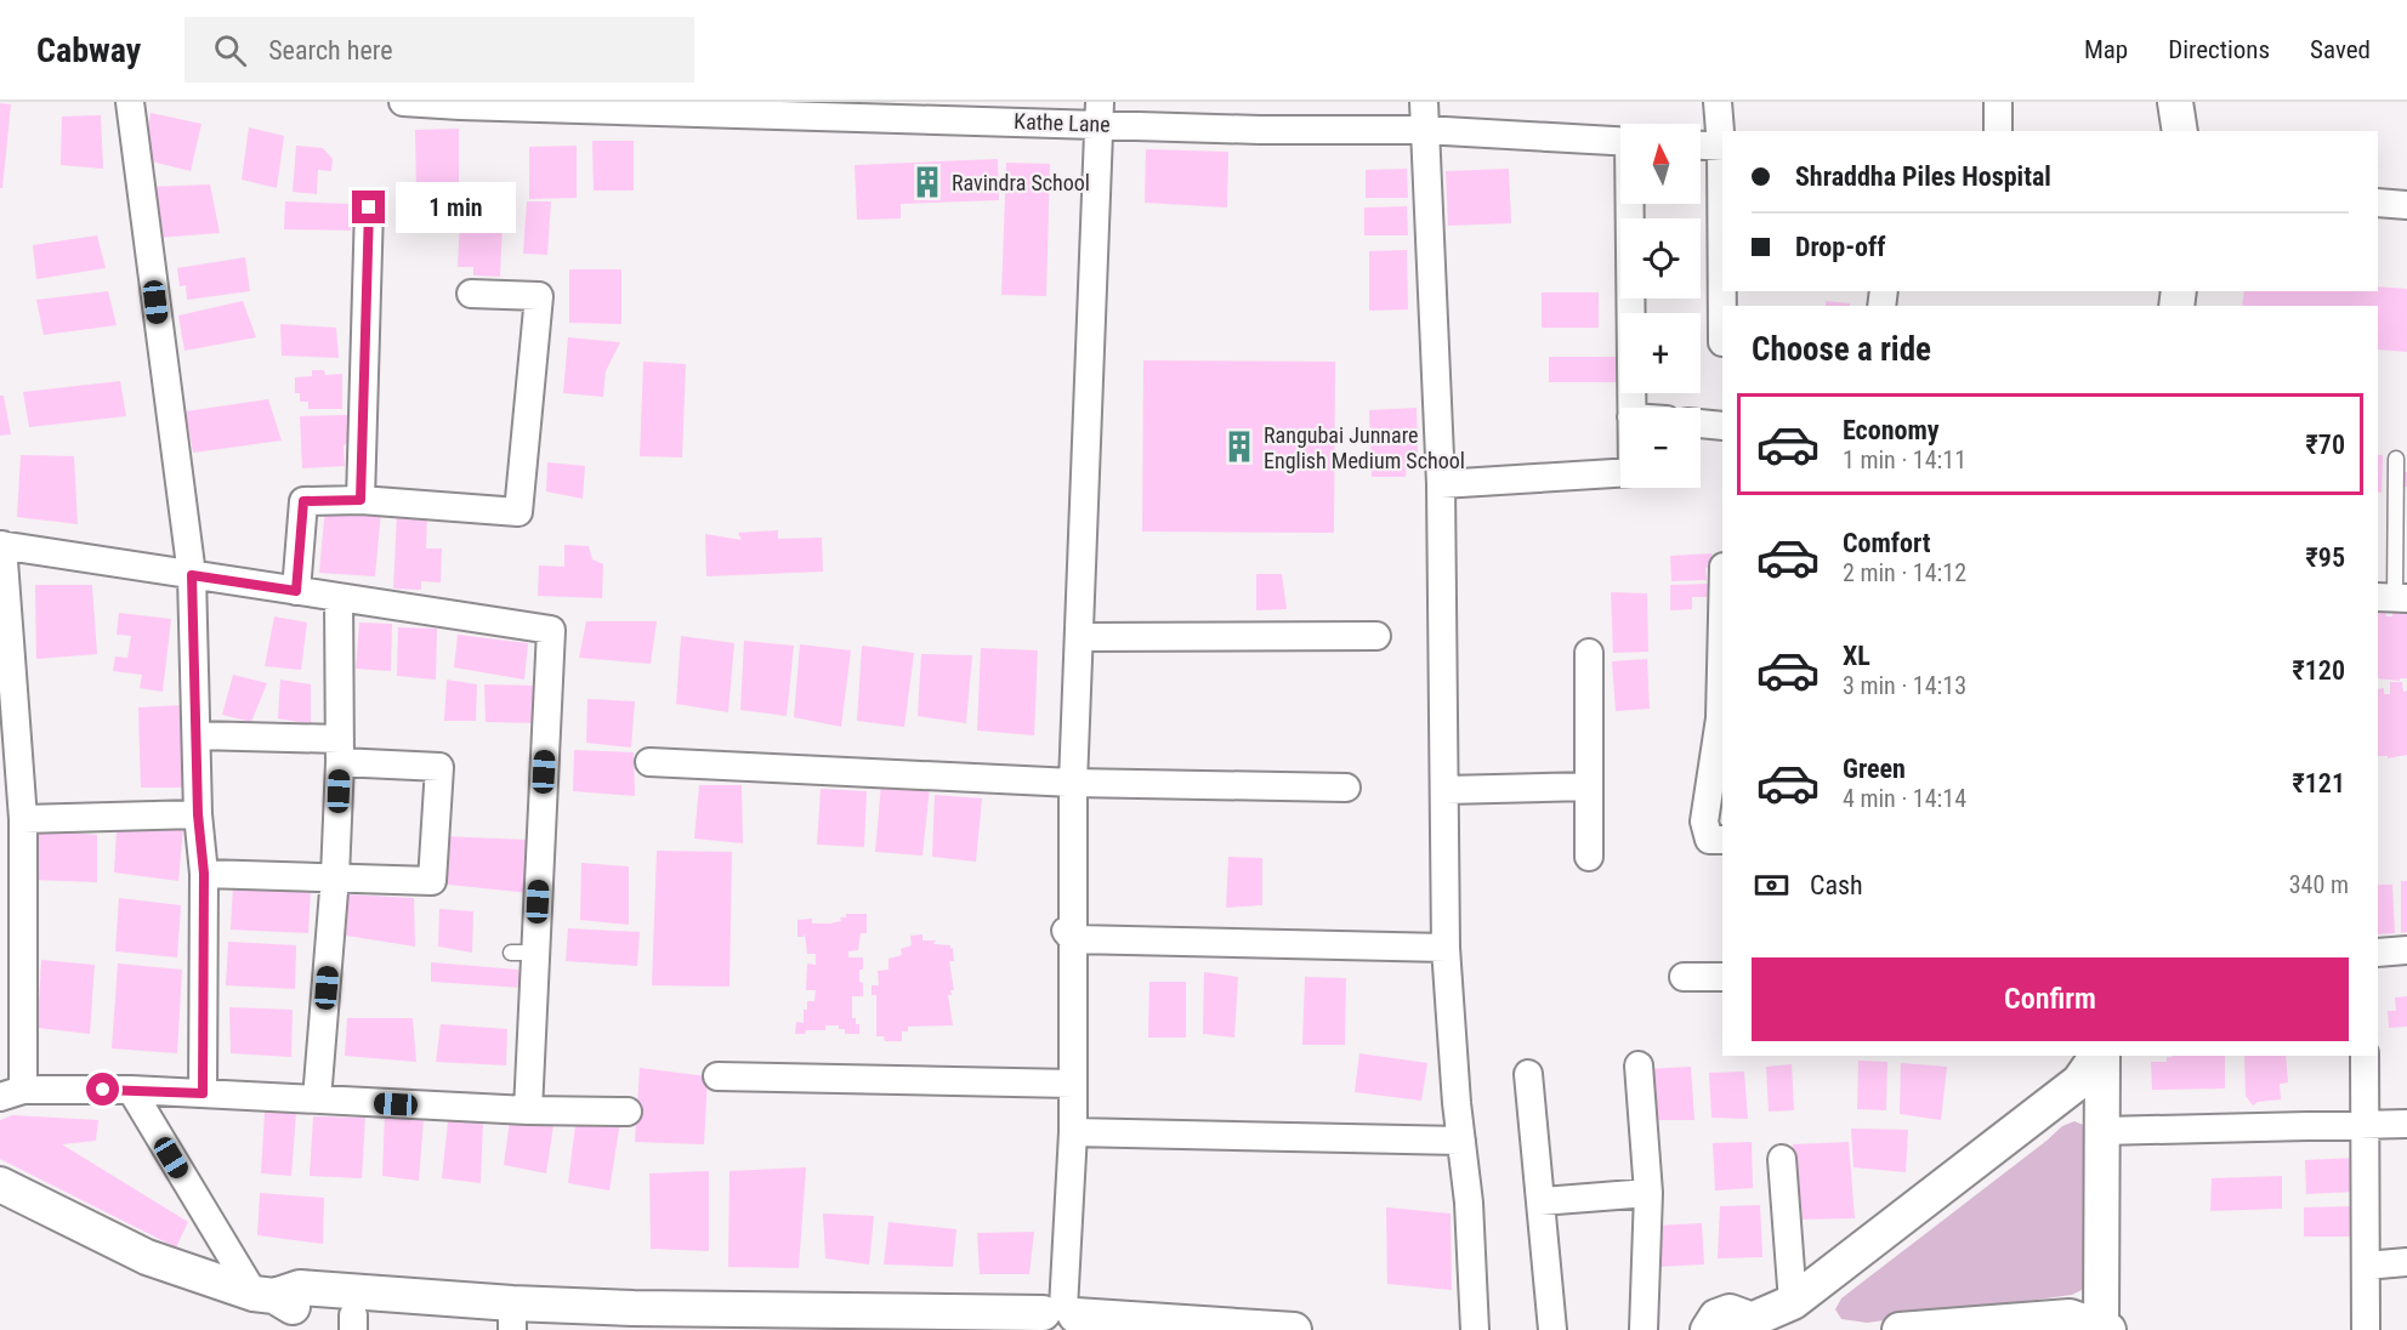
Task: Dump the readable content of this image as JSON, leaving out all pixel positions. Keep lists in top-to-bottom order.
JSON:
{
  "streets": {
    "street": ["Kathe Lane"]
  },
  "places": {
    "building": ["Ravindra School", "Rangubai Junnare English Medium School"]
  },
  "north": "top",
  "page": {
    "header": "Cabway",
    "search": "Search here",
    "nav": ["Map", "Directions", "Saved"],
    "map_buttons": ["+", "−"],
    "banner": ["Shraddha Piles Hospital", "Drop-off"],
    "bubble": "1 min",
    "heading": "Choose a ride",
    "list": [
      {
        "name": "Economy",
        "note": "1 min · 14:11",
        "value": "₹70"
      },
      {
        "name": "Comfort",
        "note": "2 min · 14:12",
        "value": "₹95"
      },
      {
        "name": "XL",
        "note": "3 min · 14:13",
        "value": "₹120"
      },
      {
        "name": "Green",
        "note": "4 min · 14:14",
        "value": "₹121"
      }
    ],
    "pay": ["Cash", "340 m"],
    "buttons": "Confirm"
  }
}
